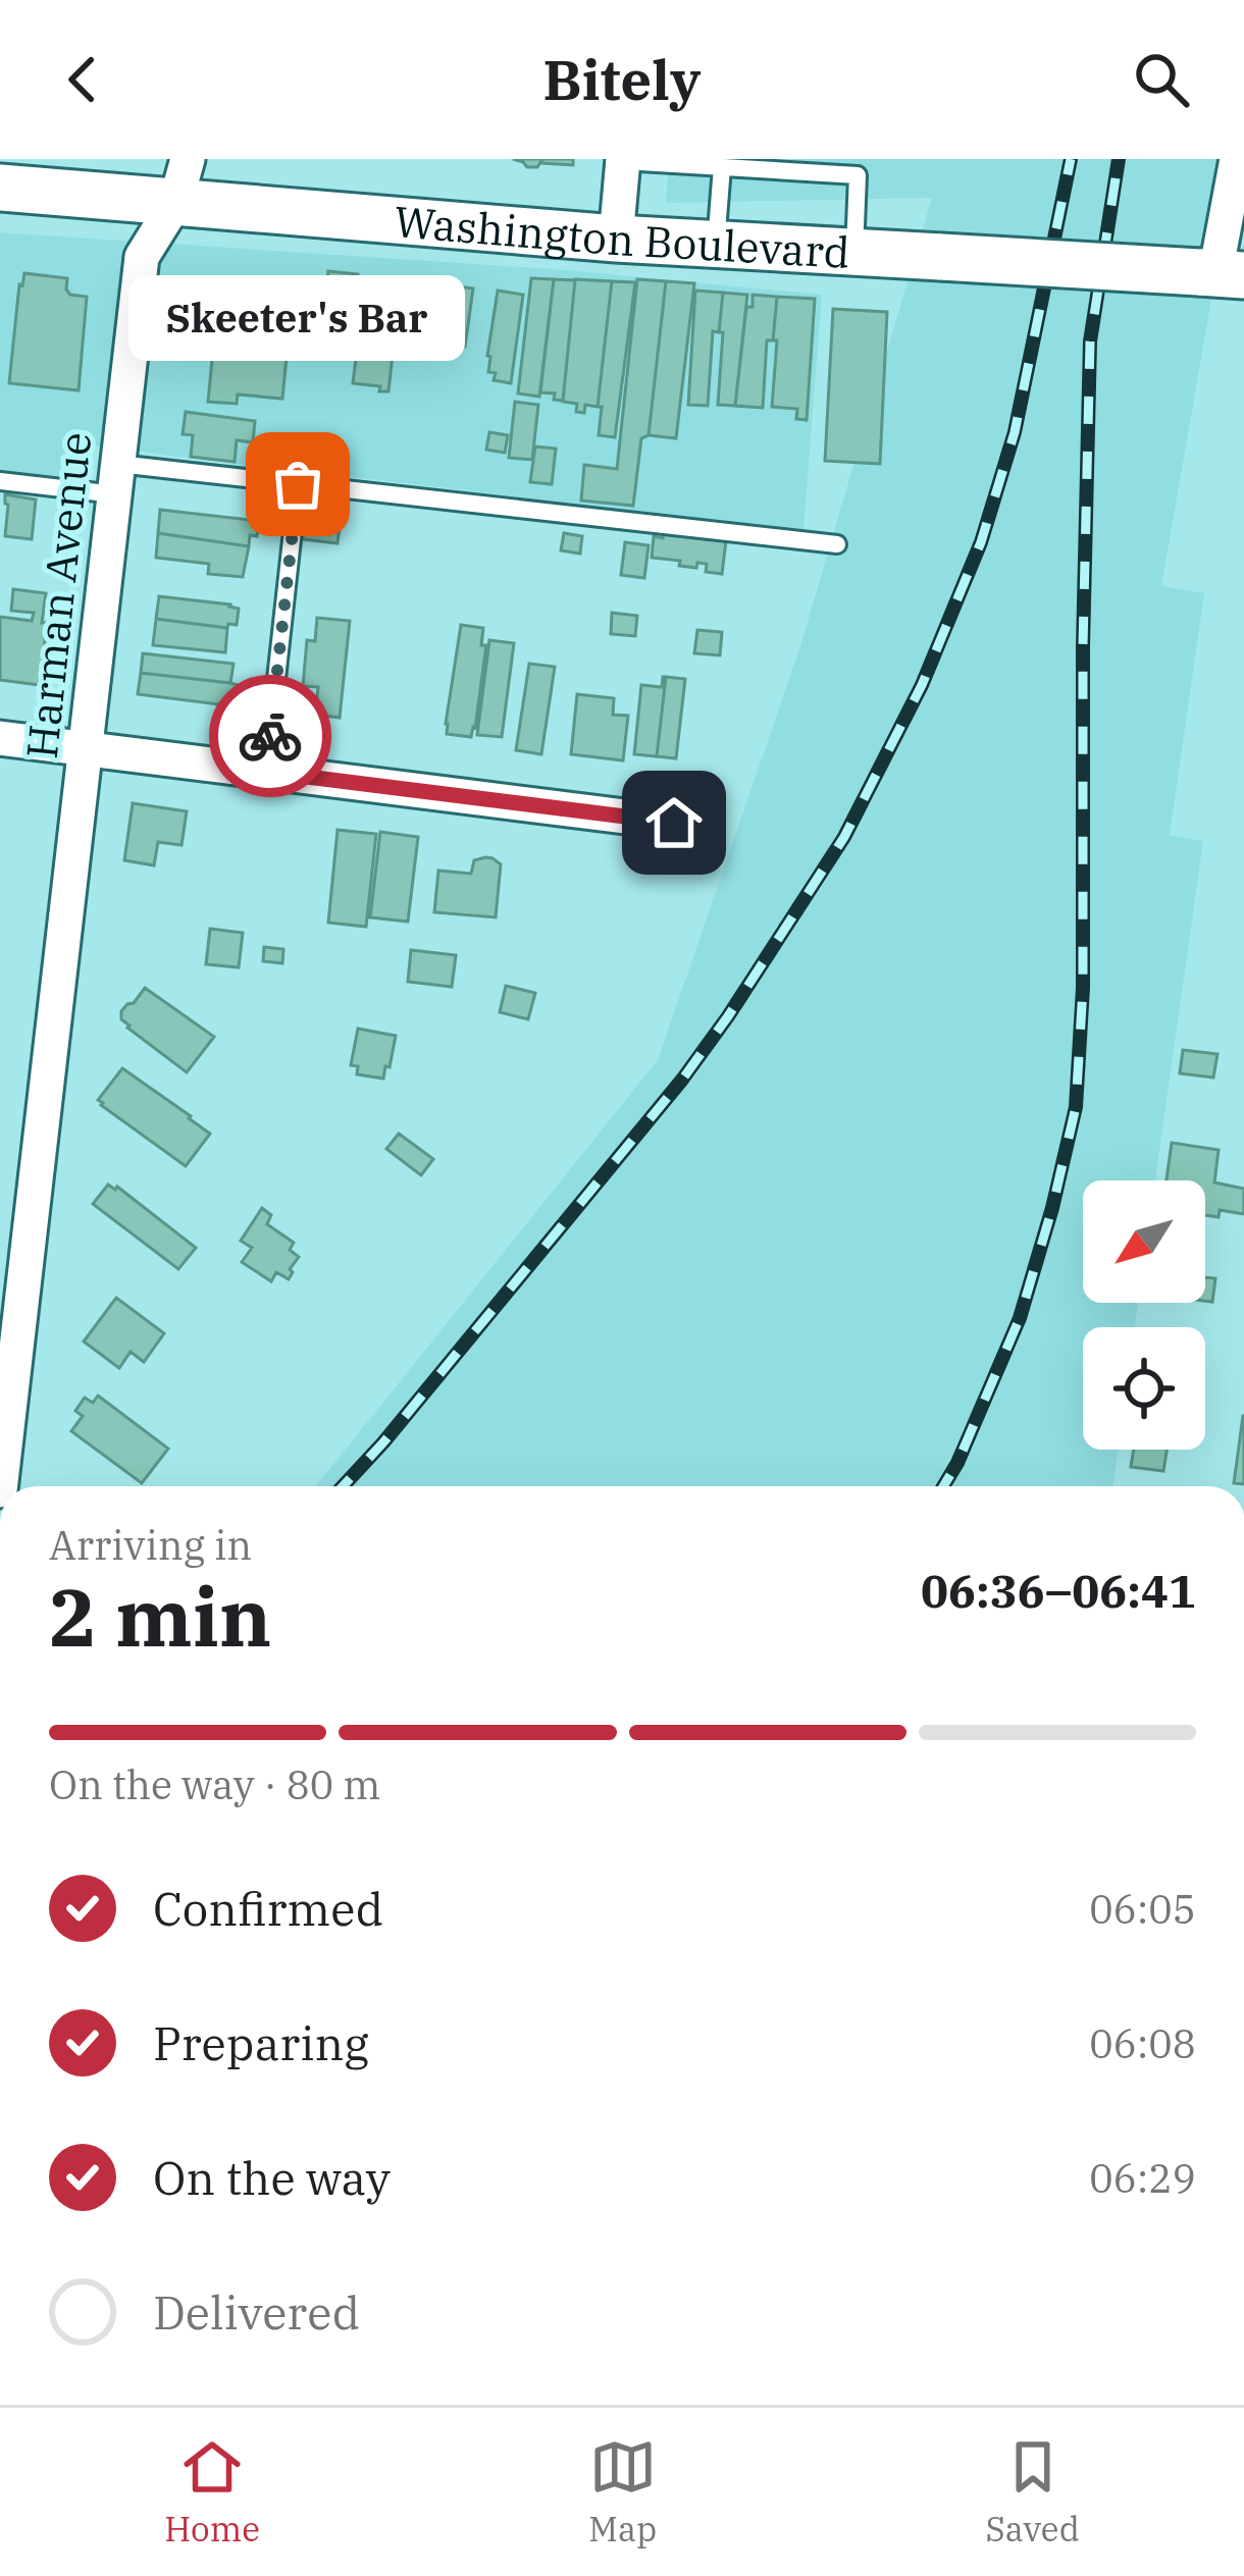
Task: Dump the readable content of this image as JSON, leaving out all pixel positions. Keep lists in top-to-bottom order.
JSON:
{
  "streets": {
    "main road": ["Washington Boulevard"],
    "street": ["Harman Avenue"]
  },
  "crossings": [
    ["Washington Boulevard", "Harman Avenue"]
  ],
  "places": ["Skeeter's Bar"],
  "north": "bottom left",
  "page": {
    "header": "Bitely",
    "bubble": "Skeeter's Bar",
    "heading": ["2 min", "Arriving in", "06:36–06:41"],
    "bar": "On the way · 80 m",
    "list": [
      ["Confirmed", "06:05"],
      ["Preparing", "06:08"],
      ["On the way", "06:29"],
      "Delivered"
    ],
    "tabs": ["Home", "Map", "Saved"]
  }
}
